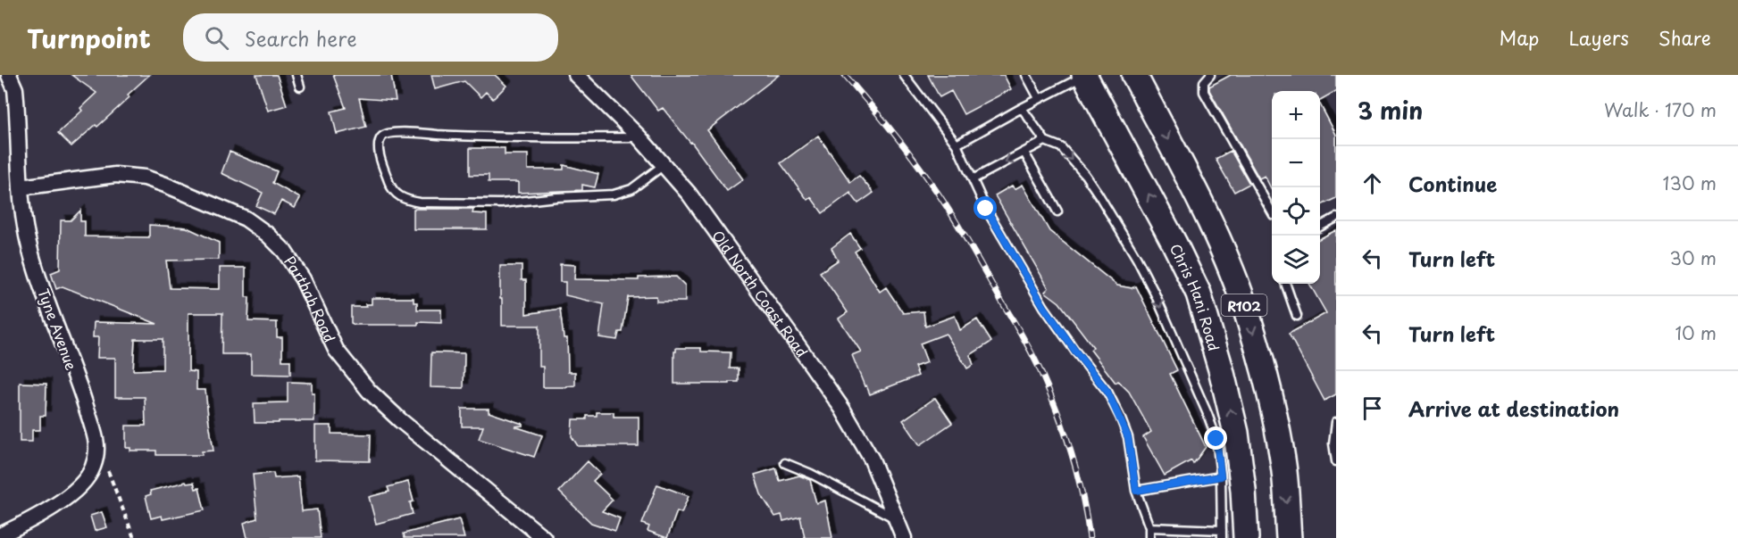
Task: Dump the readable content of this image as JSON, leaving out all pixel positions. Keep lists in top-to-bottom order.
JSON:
{
  "streets": {
    "main road": ["Chris Hani Road", "R102"],
    "street": ["Old North Coast Road", "Parthab Road", "Tyne Avenue"]
  },
  "crossings": [
    ["Parthab Road", "Tyne Avenue"]
  ],
  "page": {
    "header": "Turnpoint",
    "search": "Search here",
    "nav": ["Map", "Layers", "Share"],
    "heading": ["3 min", "Walk · 170 m"],
    "map_buttons": ["+", "−"],
    "list": [
      ["Continue", "130 m"],
      ["Turn left", "30 m"],
      ["Turn left", "10 m"],
      "Arrive at destination"
    ]
  }
}
